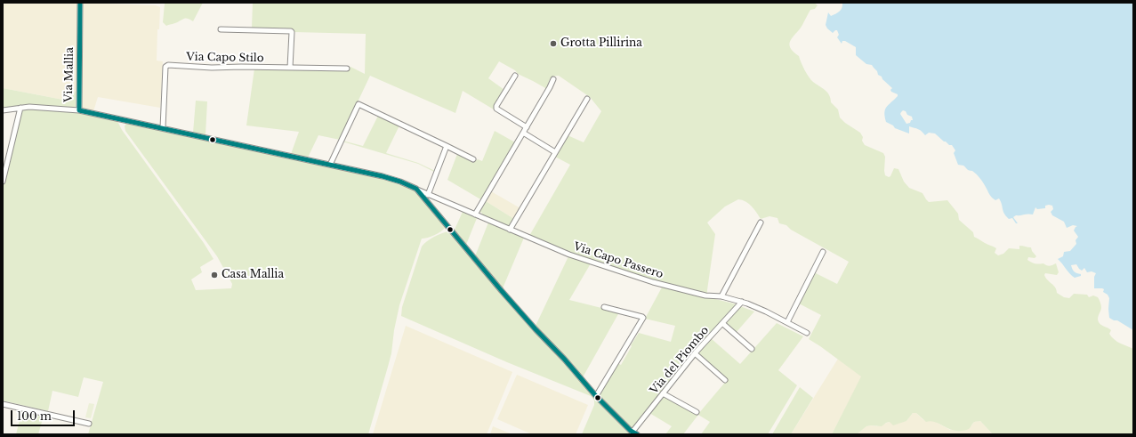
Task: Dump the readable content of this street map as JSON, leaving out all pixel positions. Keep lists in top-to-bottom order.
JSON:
{
  "streets": {
    "street": [
      "Via Capo Stilo",
      "Via Mallia",
      "Via Capo Passero",
      "Via del Piombo"
    ]
  },
  "crossings": [
    ["Via Capo Stilo", "Via Mallia"],
    ["Via Mallia", "Via Capo Passero"],
    ["Via Mallia", "Via del Piombo"],
    ["Via Capo Passero", "Via del Piombo"]
  ],
  "places": ["Grotta Pillirina", "Casa Mallia"],
  "scale_bar": "100 m"
}
